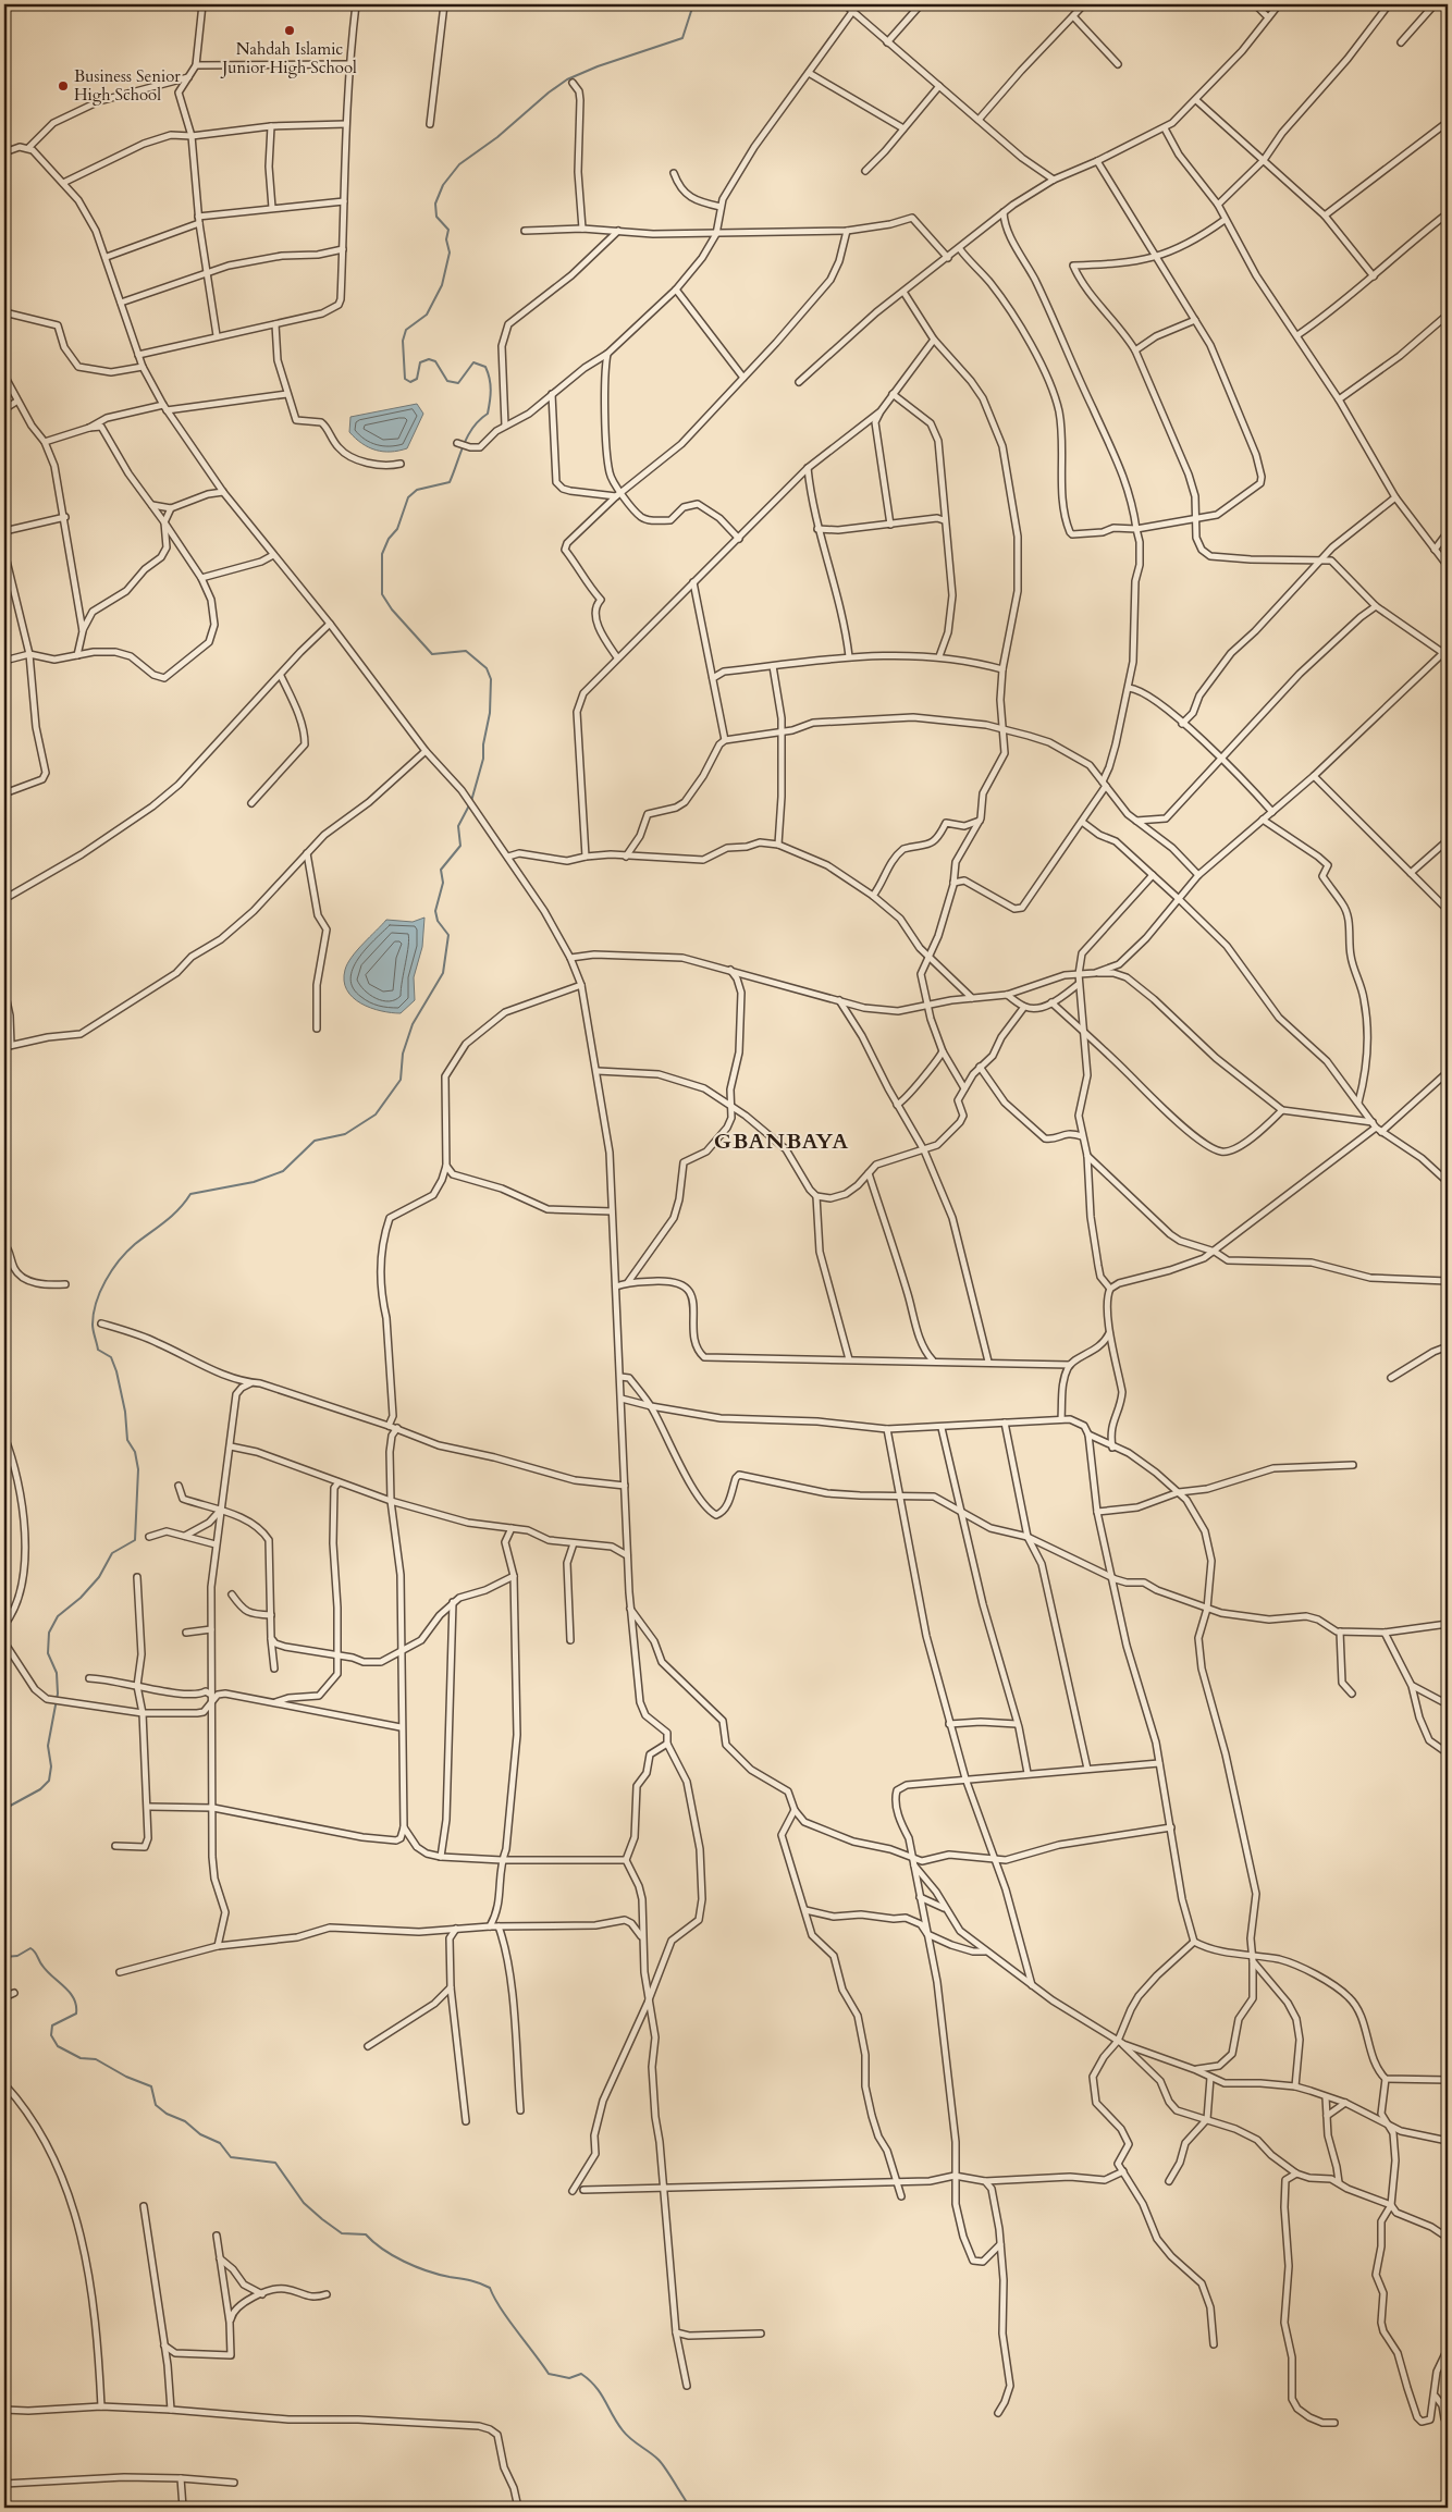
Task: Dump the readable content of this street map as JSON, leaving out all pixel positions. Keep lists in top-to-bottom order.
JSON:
{
  "districts": ["GBANBAYA"],
  "places": ["Nahdah Islamic Junior High School", "Business Senior High School"]
}
